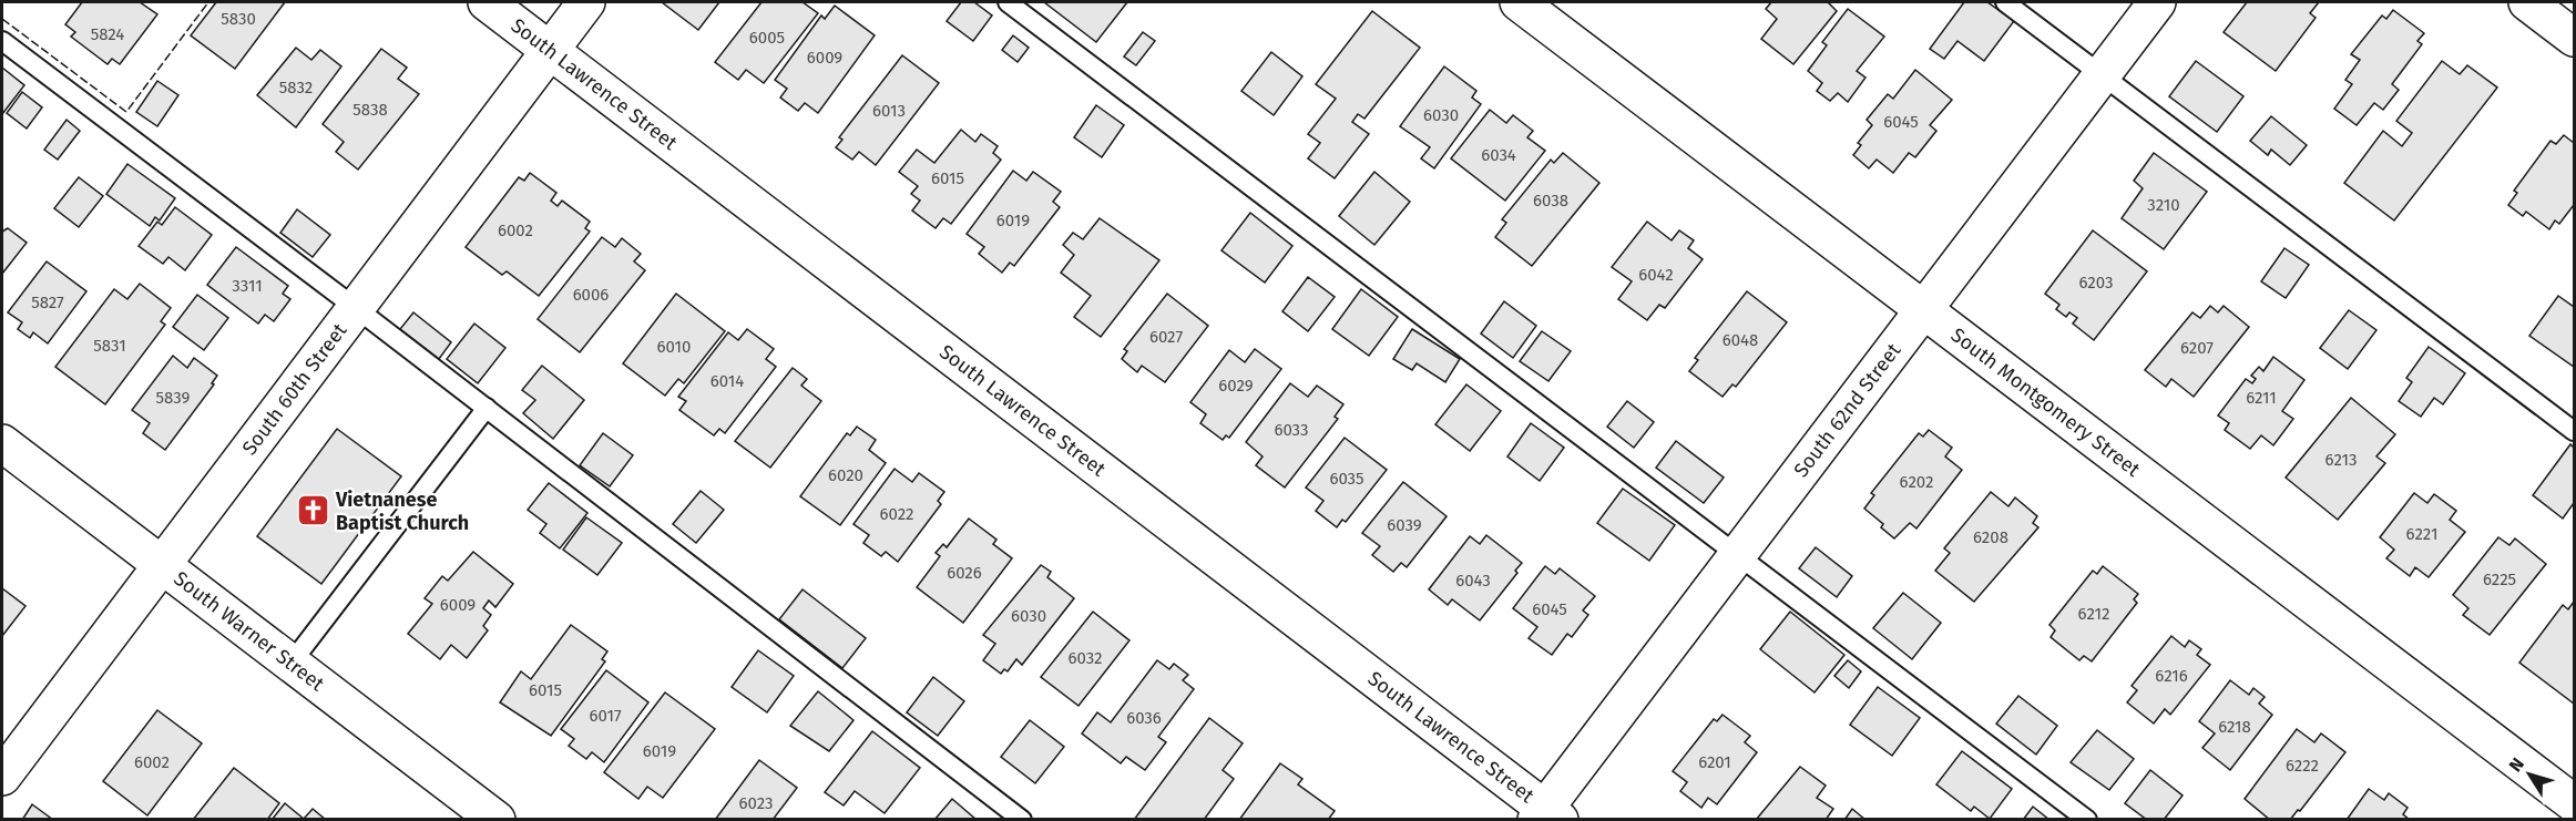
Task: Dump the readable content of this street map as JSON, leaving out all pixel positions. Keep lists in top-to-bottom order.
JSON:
{
  "streets": {
    "street": [
      "South Lawrence Street",
      "South 60th Street",
      "South Montgomery Street",
      "South 62nd Street",
      "South Warner Street"
    ]
  },
  "crossings": [
    ["South Lawrence Street", "South 60th Street"],
    ["South Lawrence Street", "South 62nd Street"],
    ["South 60th Street", "South Warner Street"],
    ["South Montgomery Street", "South 62nd Street"]
  ],
  "places": {
    "church": ["Vietnanese Baptist Church"]
  },
  "house_numbers": [
    "5830",
    "5824",
    "6005",
    "6009",
    "5832",
    "5838",
    "6013",
    "6030",
    "6045",
    "6034",
    "6015",
    "6038",
    "3210",
    "6019",
    "6002",
    "6042",
    "6203",
    "3311",
    "6006",
    "5827",
    "6027",
    "6048",
    "5831",
    "6010",
    "6207",
    "6014",
    "6029",
    "5839",
    "6211",
    "6033",
    "6213",
    "6020",
    "6035",
    "6202",
    "6022",
    "6039",
    "6221",
    "6208",
    "6026",
    "6225",
    "6043",
    "6009",
    "6045",
    "6212",
    "6030",
    "6032",
    "6216",
    "6015",
    "6017",
    "6036",
    "6218",
    "6019",
    "6002",
    "6201",
    "6222",
    "6023"
  ],
  "north": "top left"
}
